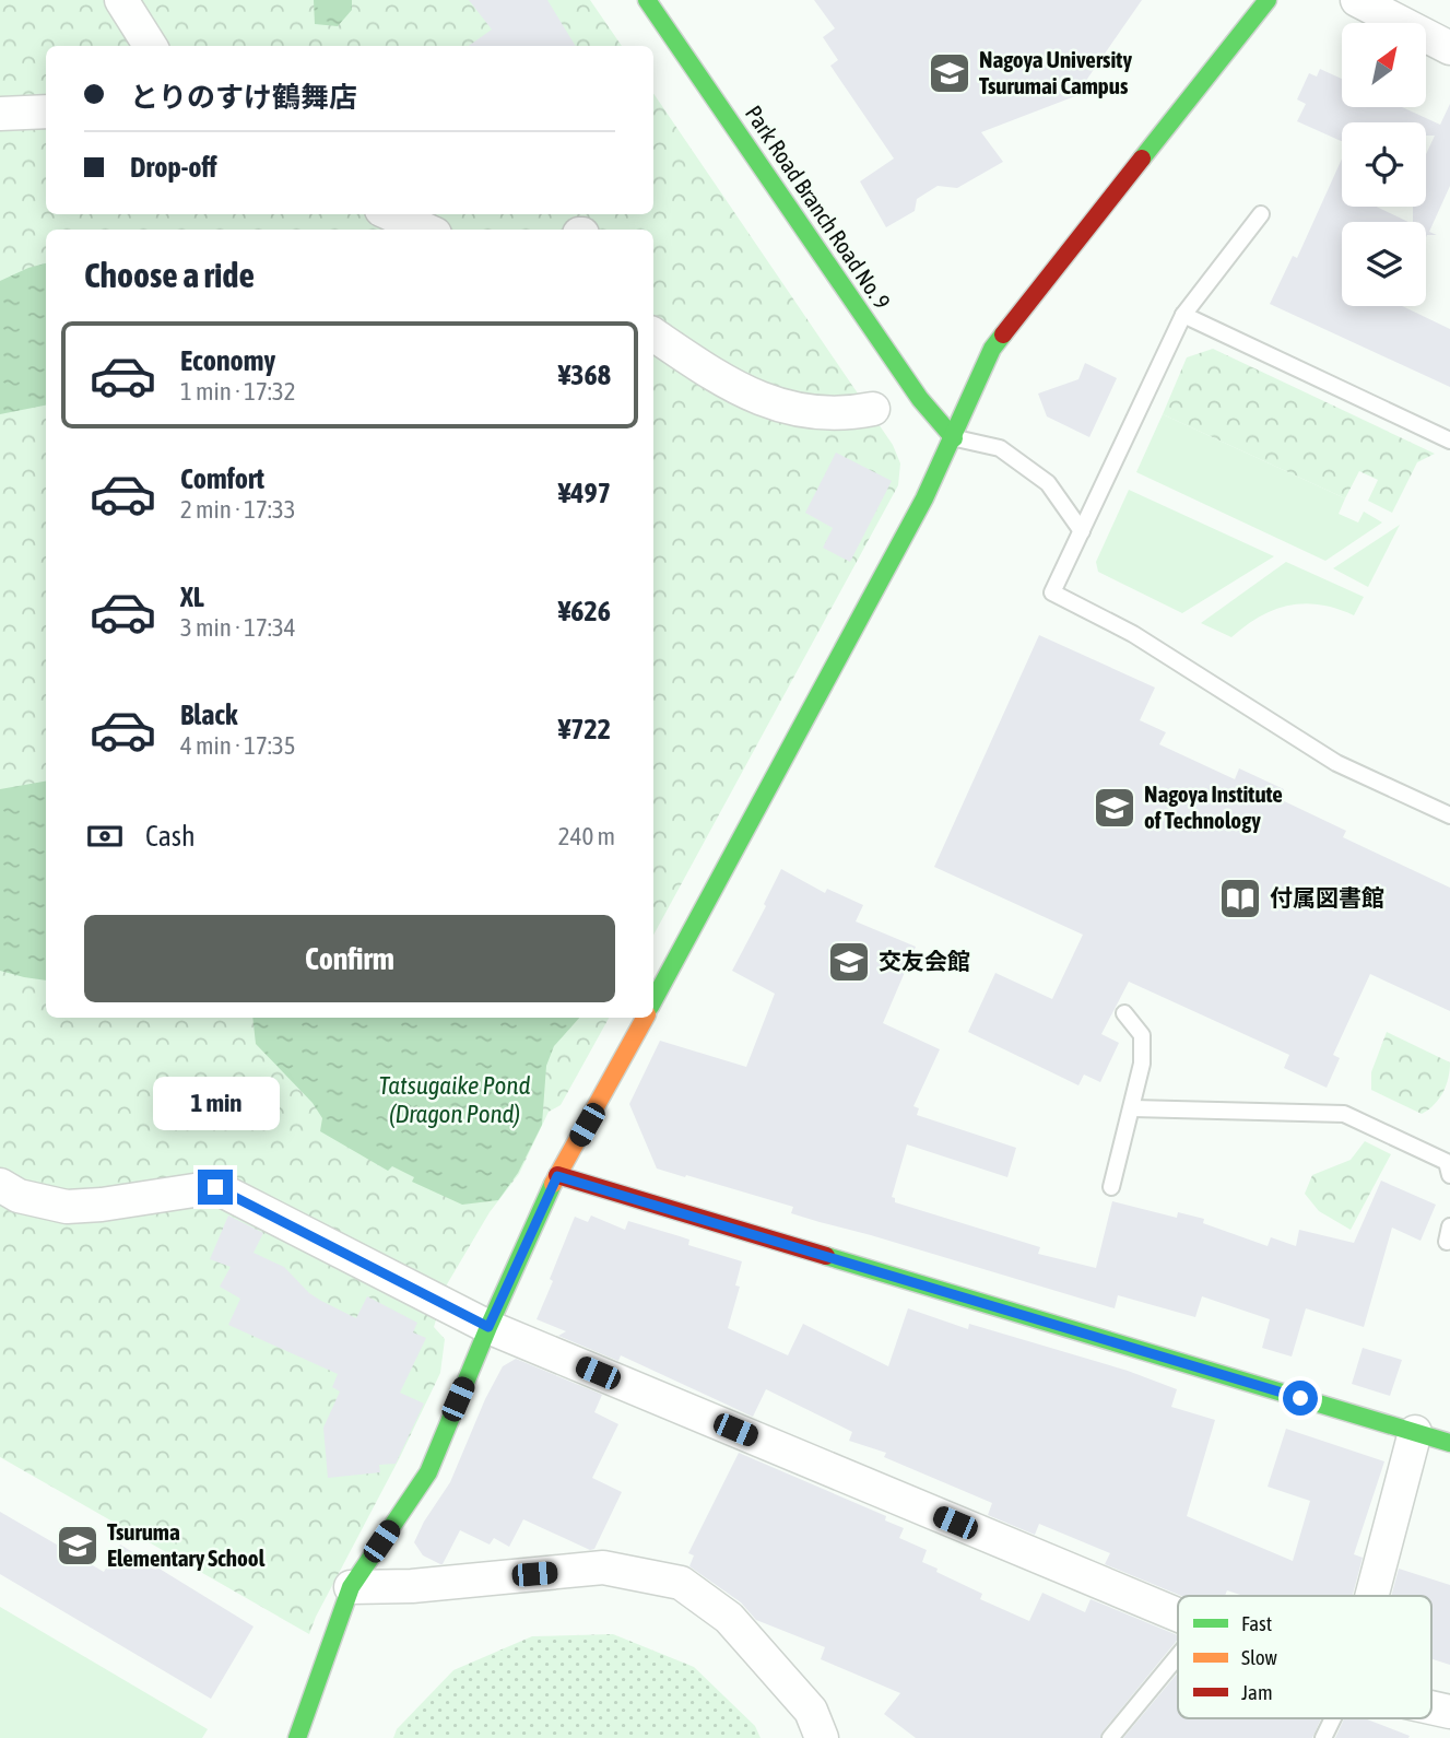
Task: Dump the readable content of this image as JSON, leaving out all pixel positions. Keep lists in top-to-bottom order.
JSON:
{
  "streets": {
    "street": ["Park Road Branch Road No. 9"]
  },
  "water": ["Tatsugaike Pond (Dragon Pond)"],
  "places": {
    "school or university": [
      "Nagoya University Tsurumai Campus",
      "Nagoya Institute of Technology",
      "交友会館",
      "Tsuruma Elementary School"
    ],
    "library": ["付属図書館"]
  },
  "legend": ["Fast", "Slow", "Jam"],
  "north": "top right",
  "page": {
    "banner": ["とりのすけ鶴舞店", "Drop-off"],
    "heading": "Choose a ride",
    "list": [
      {
        "name": "Economy",
        "note": "1 min · 17:32",
        "value": "¥368"
      },
      {
        "name": "Comfort",
        "note": "2 min · 17:33",
        "value": "¥497"
      },
      {
        "name": "XL",
        "note": "3 min · 17:34",
        "value": "¥626"
      },
      {
        "name": "Black",
        "note": "4 min · 17:35",
        "value": "¥722"
      }
    ],
    "pay": ["Cash", "240 m"],
    "buttons": "Confirm",
    "bubble": "1 min"
  }
}
